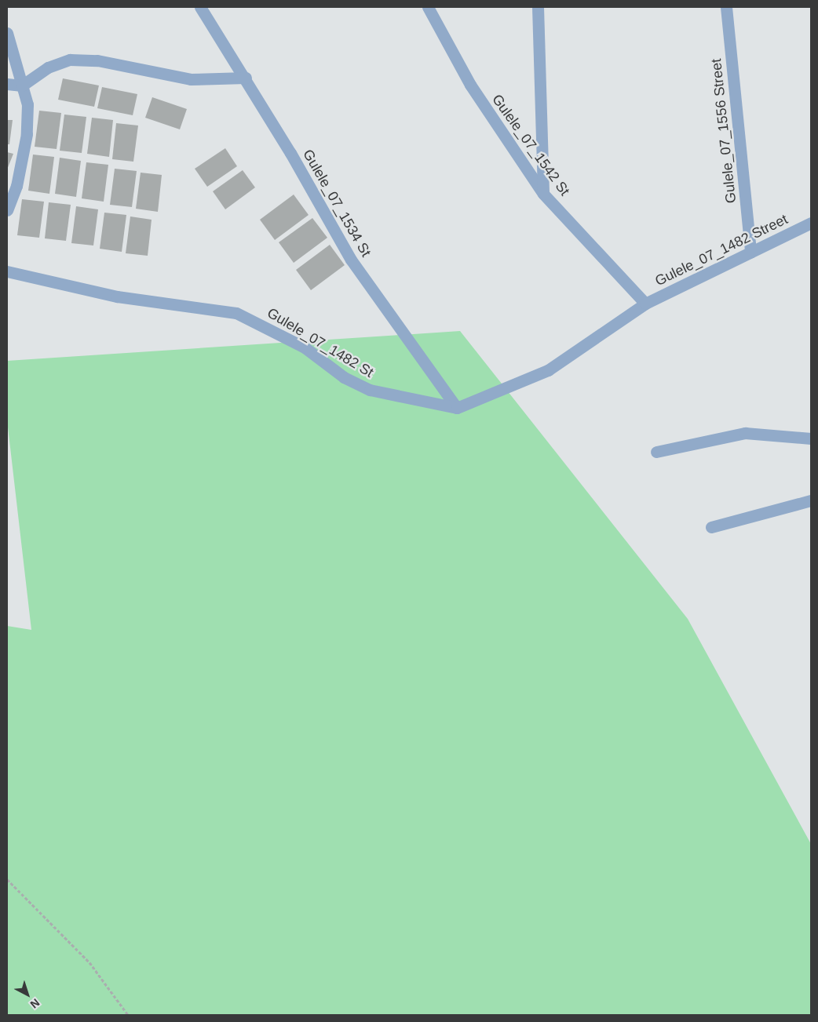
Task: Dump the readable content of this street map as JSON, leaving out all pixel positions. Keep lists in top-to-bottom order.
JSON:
{
  "streets": {
    "street": [
      "Gulele_07_1556 Street",
      "Gulele_07_1542 St",
      "Gulele_07_1534 St",
      "Gulele_07_1482 Street",
      "Gulele_07_1482 St"
    ]
  },
  "crossings": [
    ["Gulele_07_1556 Street", "Gulele_07_1482 Street"],
    ["Gulele_07_1542 St", "Gulele_07_1482 Street"],
    ["Gulele_07_1534 St", "Gulele_07_1482 St"]
  ],
  "north": "bottom right"
}
